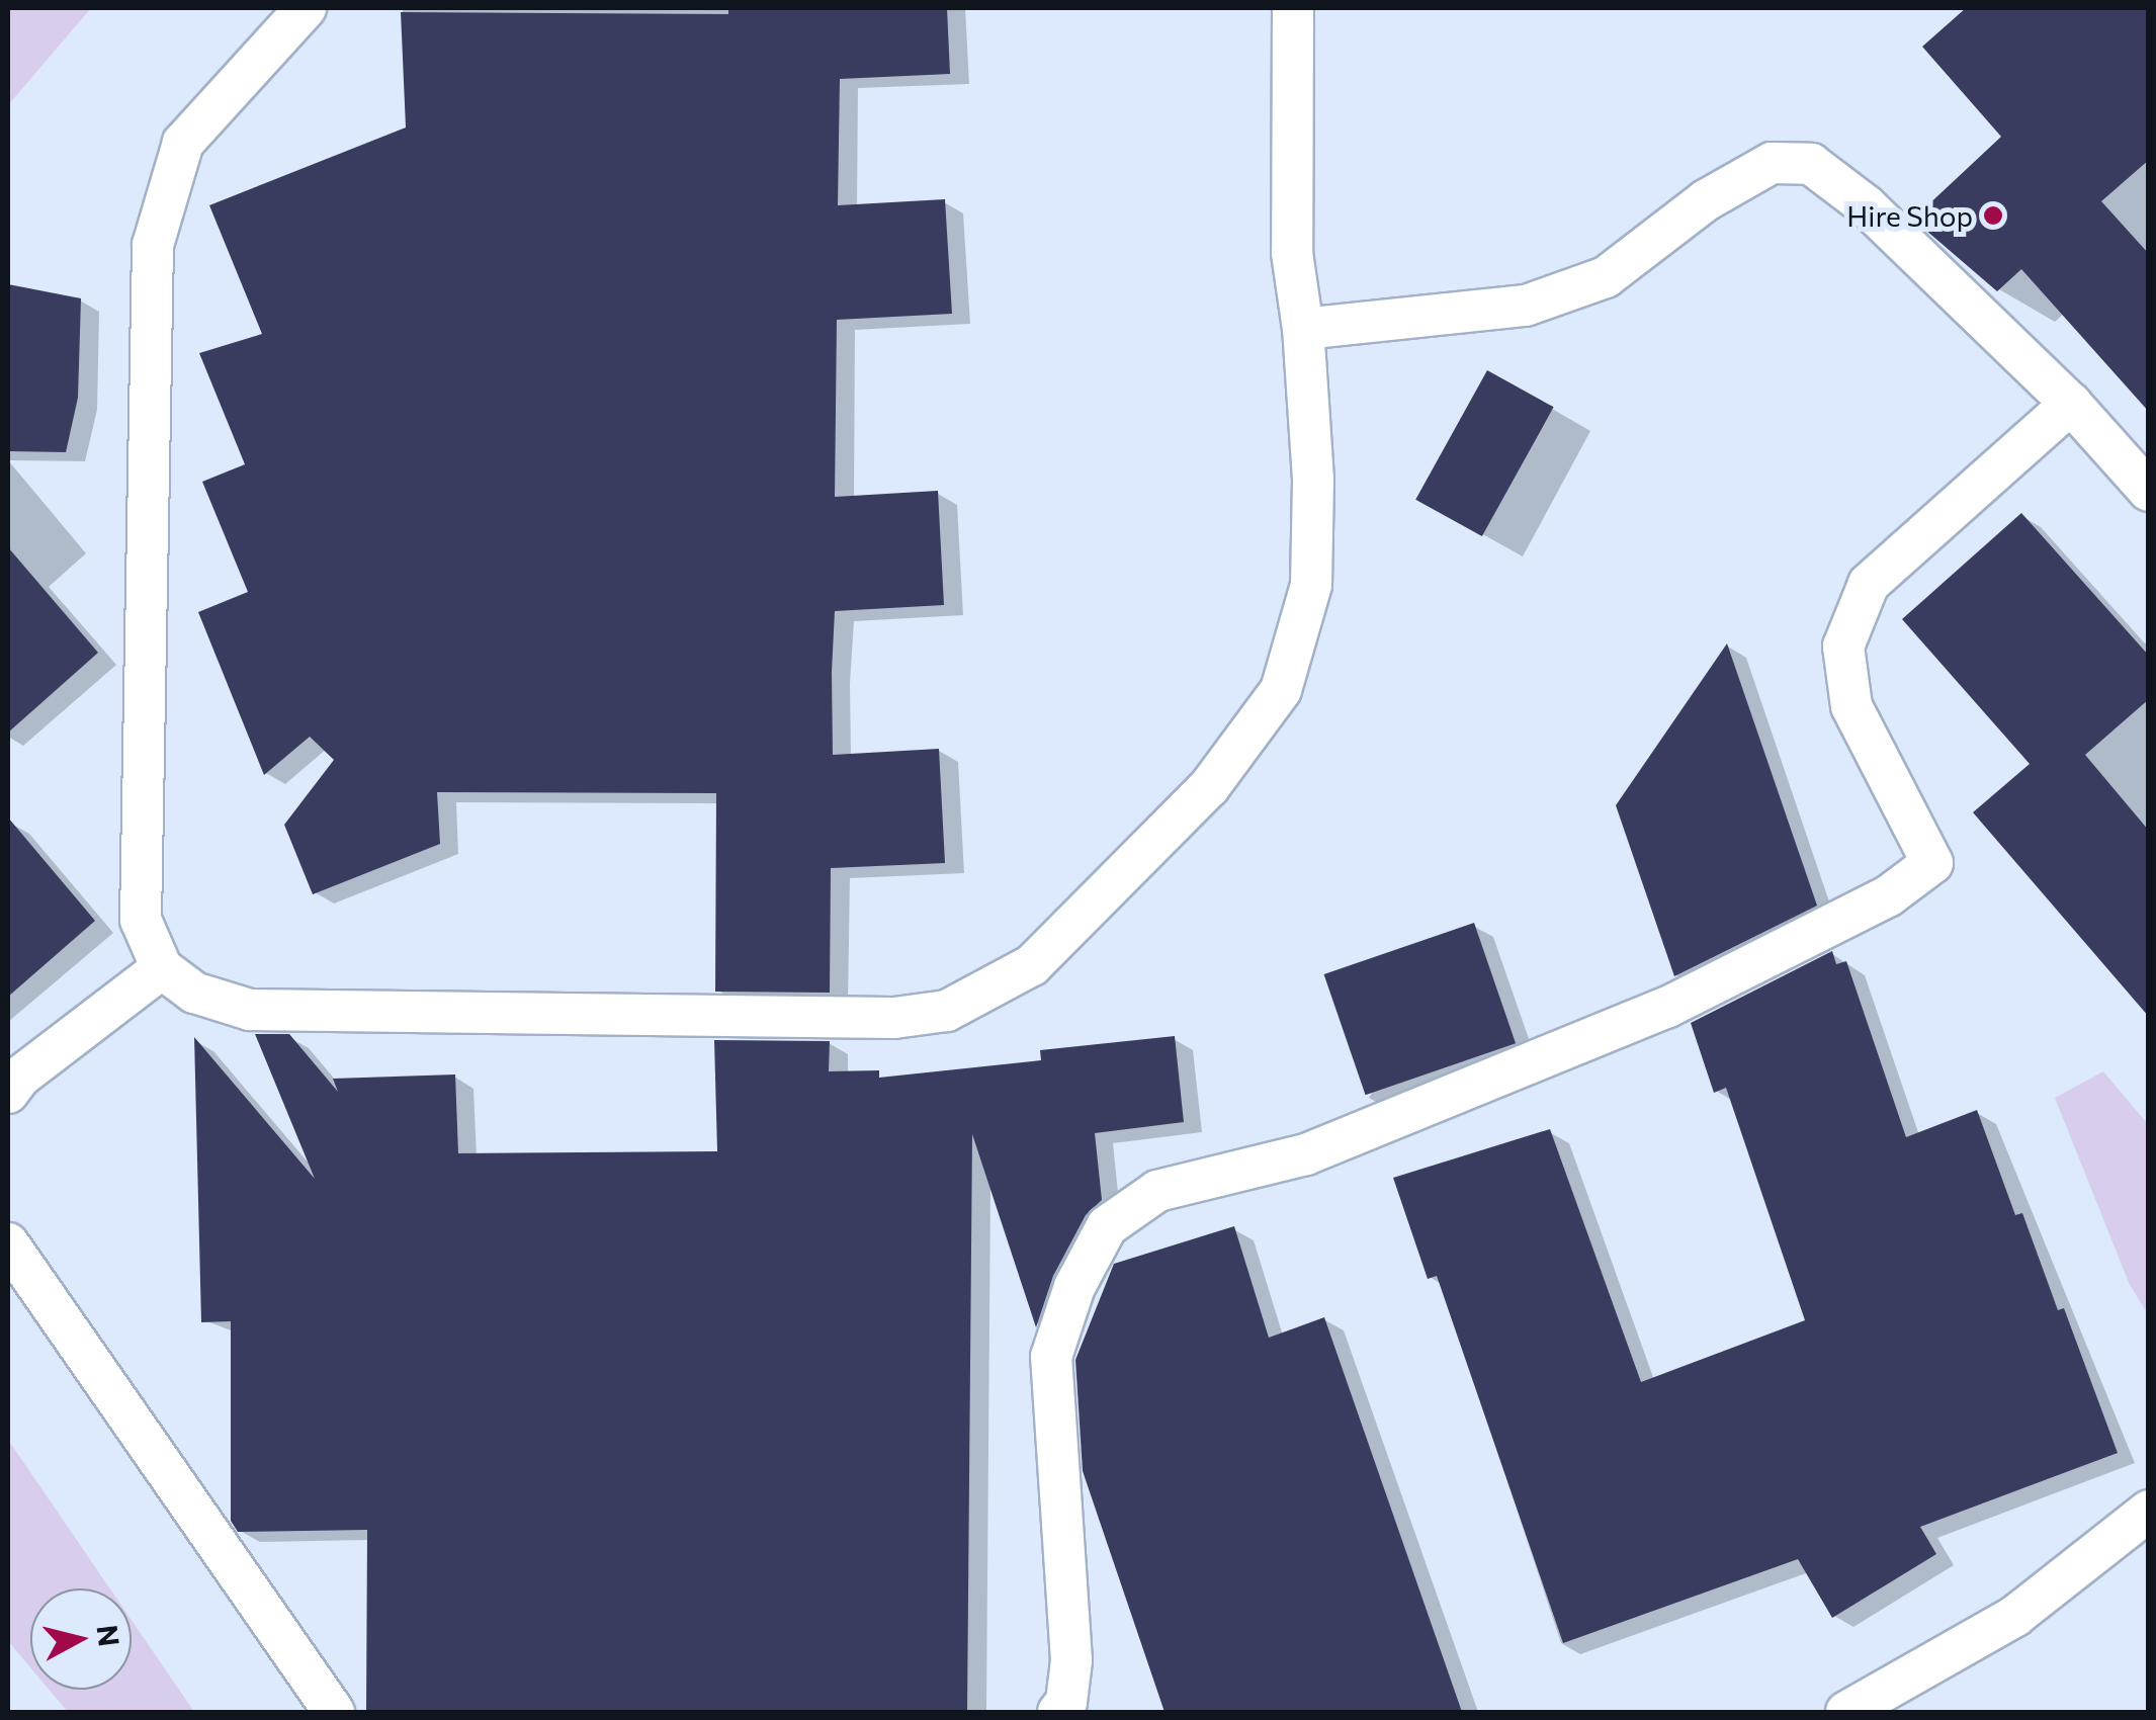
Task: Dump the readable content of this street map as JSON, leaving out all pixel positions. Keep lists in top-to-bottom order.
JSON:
{
  "places": ["Hire Shop"],
  "north": "right"
}
